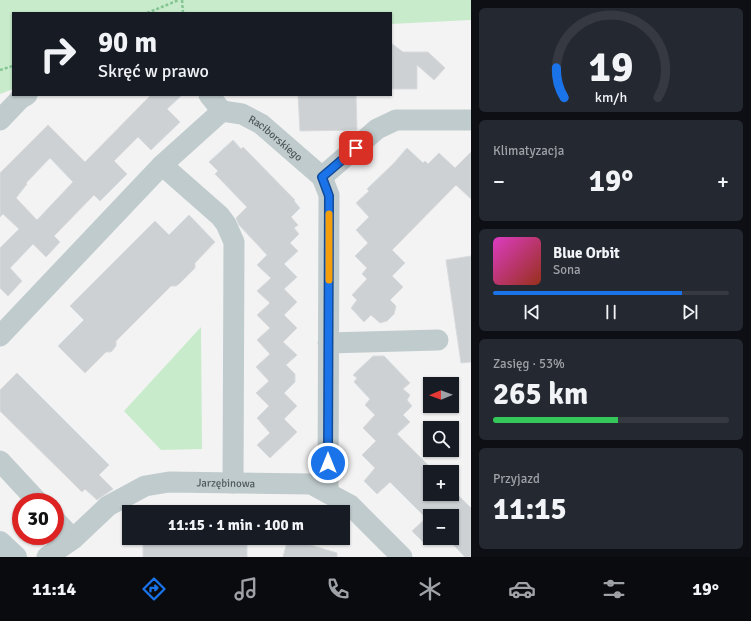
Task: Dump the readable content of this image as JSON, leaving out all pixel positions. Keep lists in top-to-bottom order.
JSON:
{
  "streets": {
    "street": ["Raciborskiego", "Jarzębinowa"]
  },
  "crossings": [
    ["Raciborskiego", "Jarzębinowa"]
  ],
  "north": "left",
  "page": {
    "turn": ["90 m", "Skręć w prawo"],
    "tile": [
      "Klimatyzacja",
      ["Zasięg · 53%", "265 km"],
      ["Przyjazd", "11:15"]
    ],
    "heat": ["−", "19°", "+"],
    "song": ["Blue Orbit", "Sona"],
    "map_buttons": ["+", "−"],
    "limit": "30",
    "trip": "11:15 · 1 min · 100 m",
    "tabs": ["11:14", "19°"],
    "gauge": ["19", "km/h"]
  }
}
